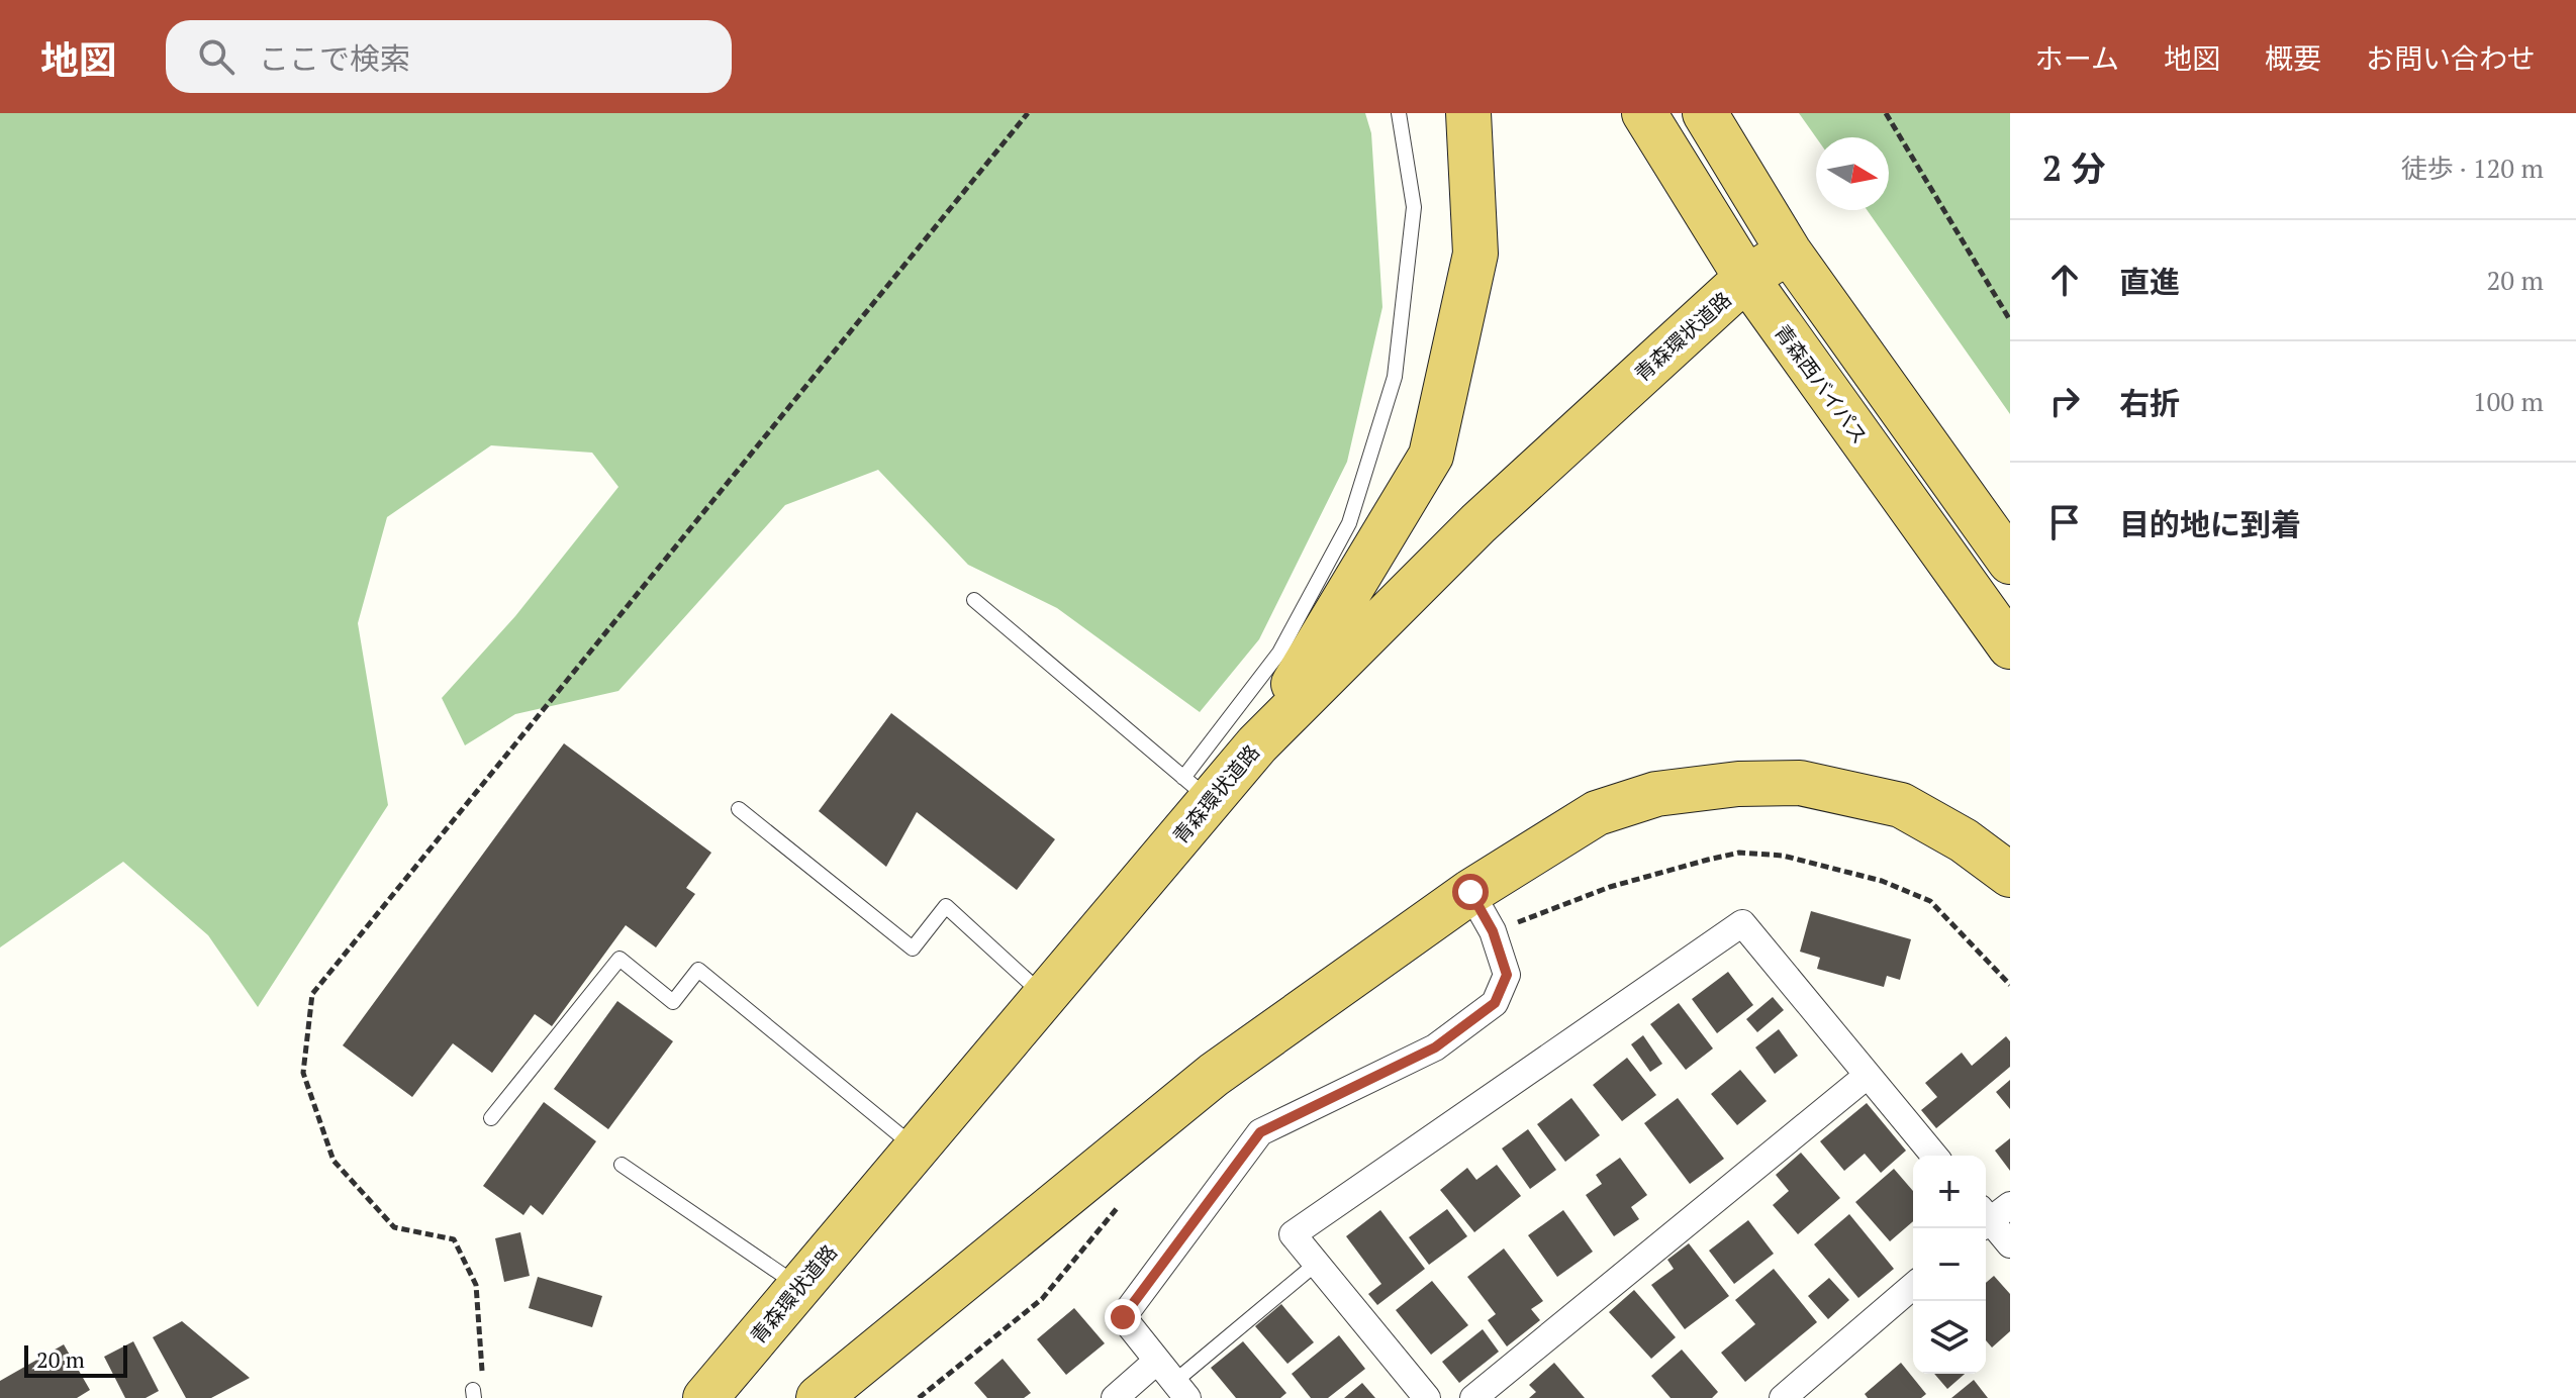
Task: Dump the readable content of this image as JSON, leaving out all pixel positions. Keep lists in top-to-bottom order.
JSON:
{
  "streets": {
    "highway": ["青森環状道路", "青森西バイパス"]
  },
  "crossings": [
    ["青森環状道路", "青森西バイパス"]
  ],
  "scale_bar": "20 m",
  "north": "right",
  "page": {
    "header": "地図",
    "search": "ここで検索",
    "nav": [
      "ホーム",
      "地図",
      "概要",
      "お問い合わせ"
    ],
    "heading": ["2 分", "徒歩 · 120 m"],
    "list": [
      ["直進", "20 m"],
      ["右折", "100 m"],
      "目的地に到着"
    ],
    "map_buttons": ["+", "−"],
    "scale": "20 m"
  }
}
